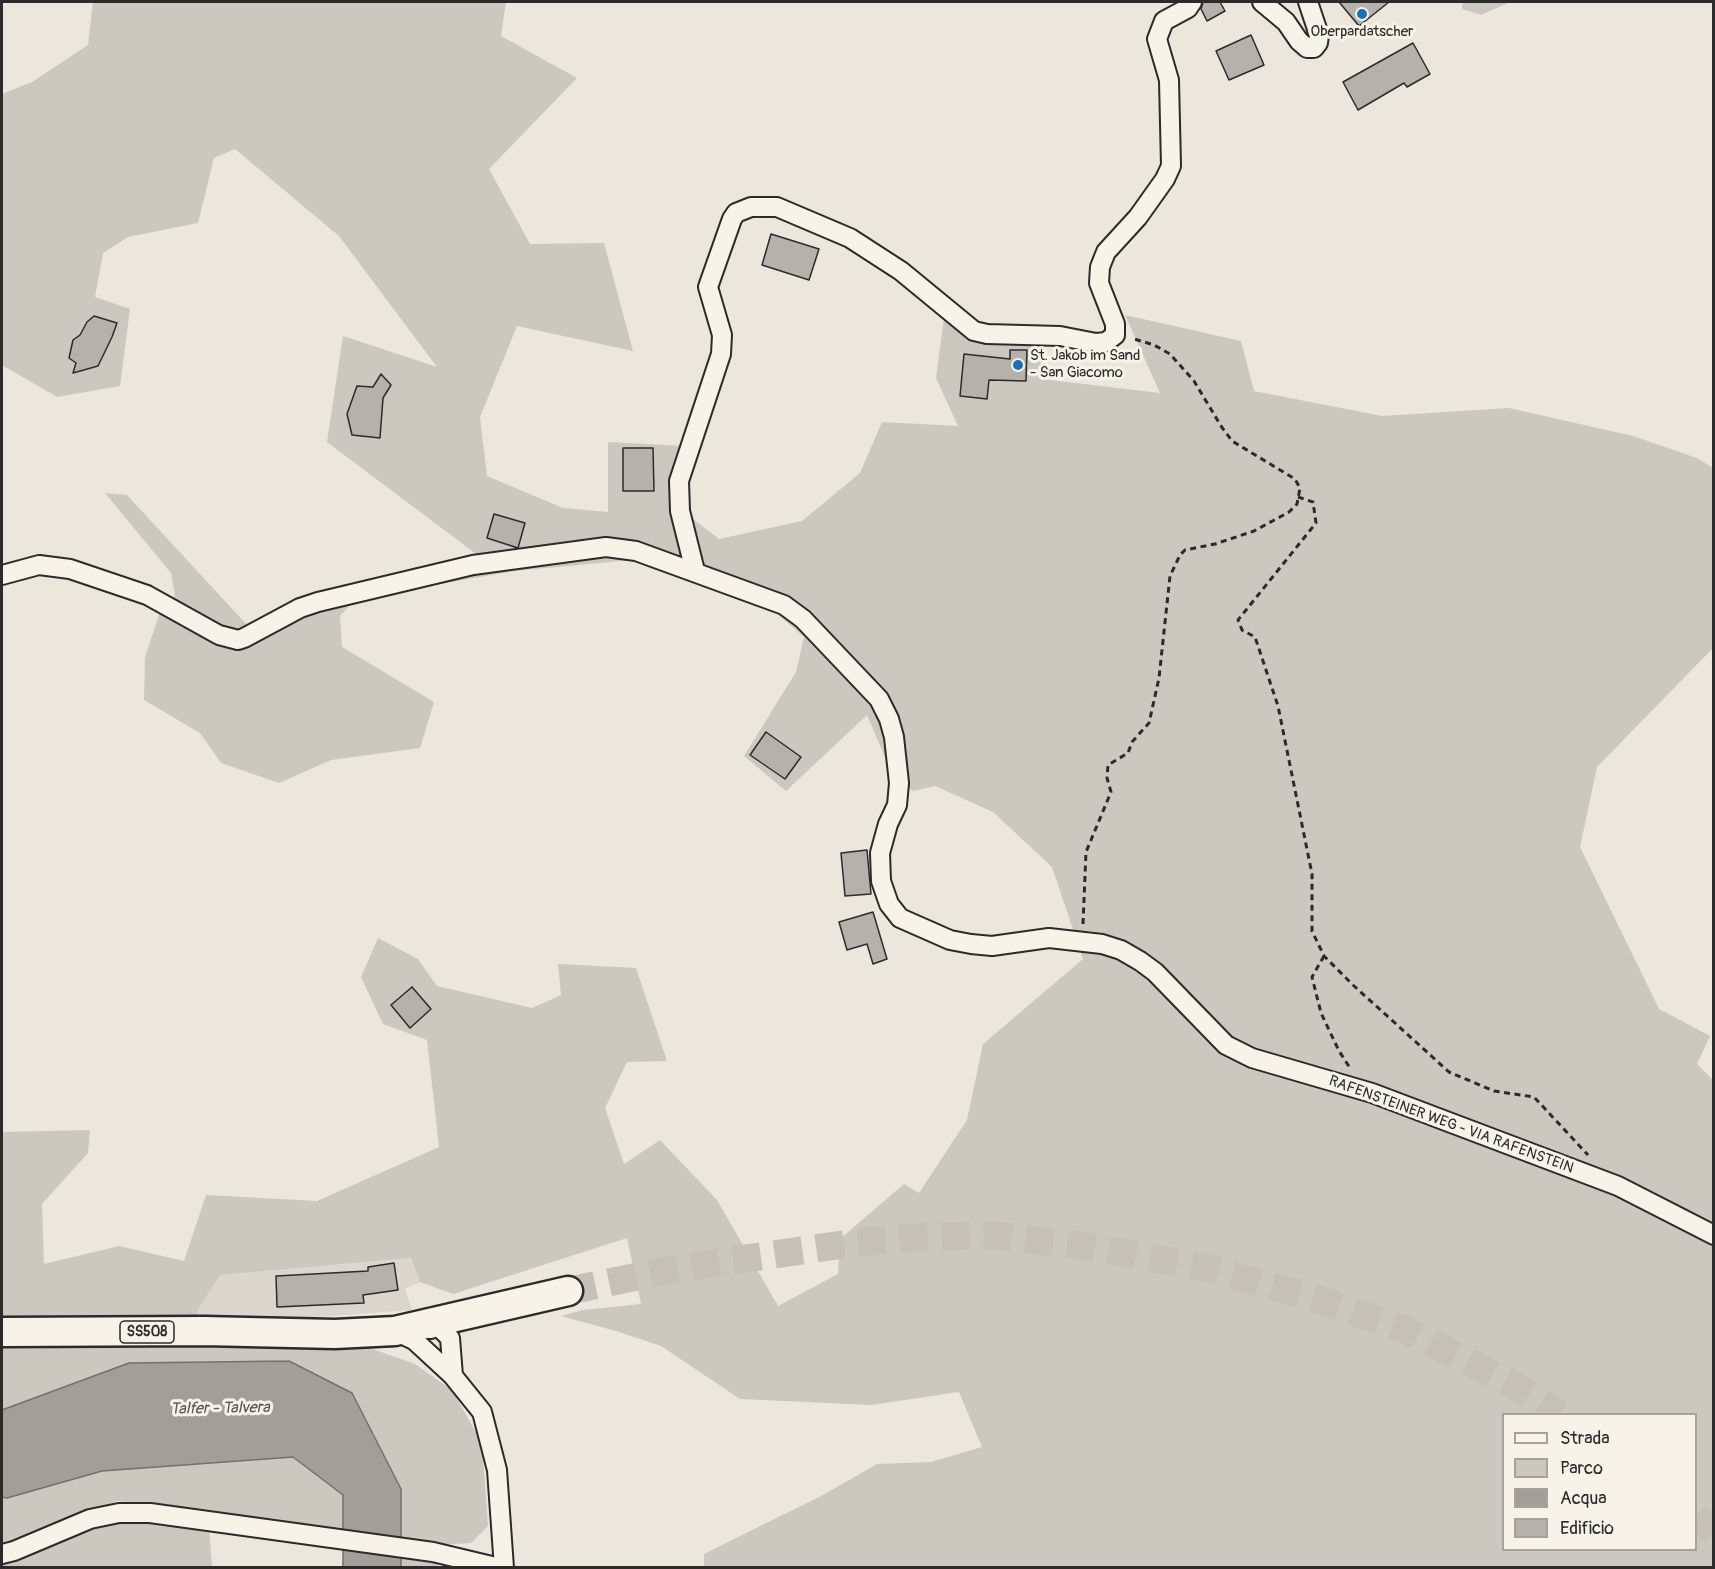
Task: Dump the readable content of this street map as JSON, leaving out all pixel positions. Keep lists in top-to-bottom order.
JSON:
{
  "streets": {
    "main road": ["SS508"],
    "street": ["RAFENSTEINER WEG - VIA RAFENSTEIN"]
  },
  "water": ["Talfer - Talvera"],
  "places": ["Oberpardatscher", "St. Jakob im Sand - San Giacomo"],
  "legend": [
    "Strada",
    "Parco",
    "Acqua",
    "Edificio"
  ]
}
